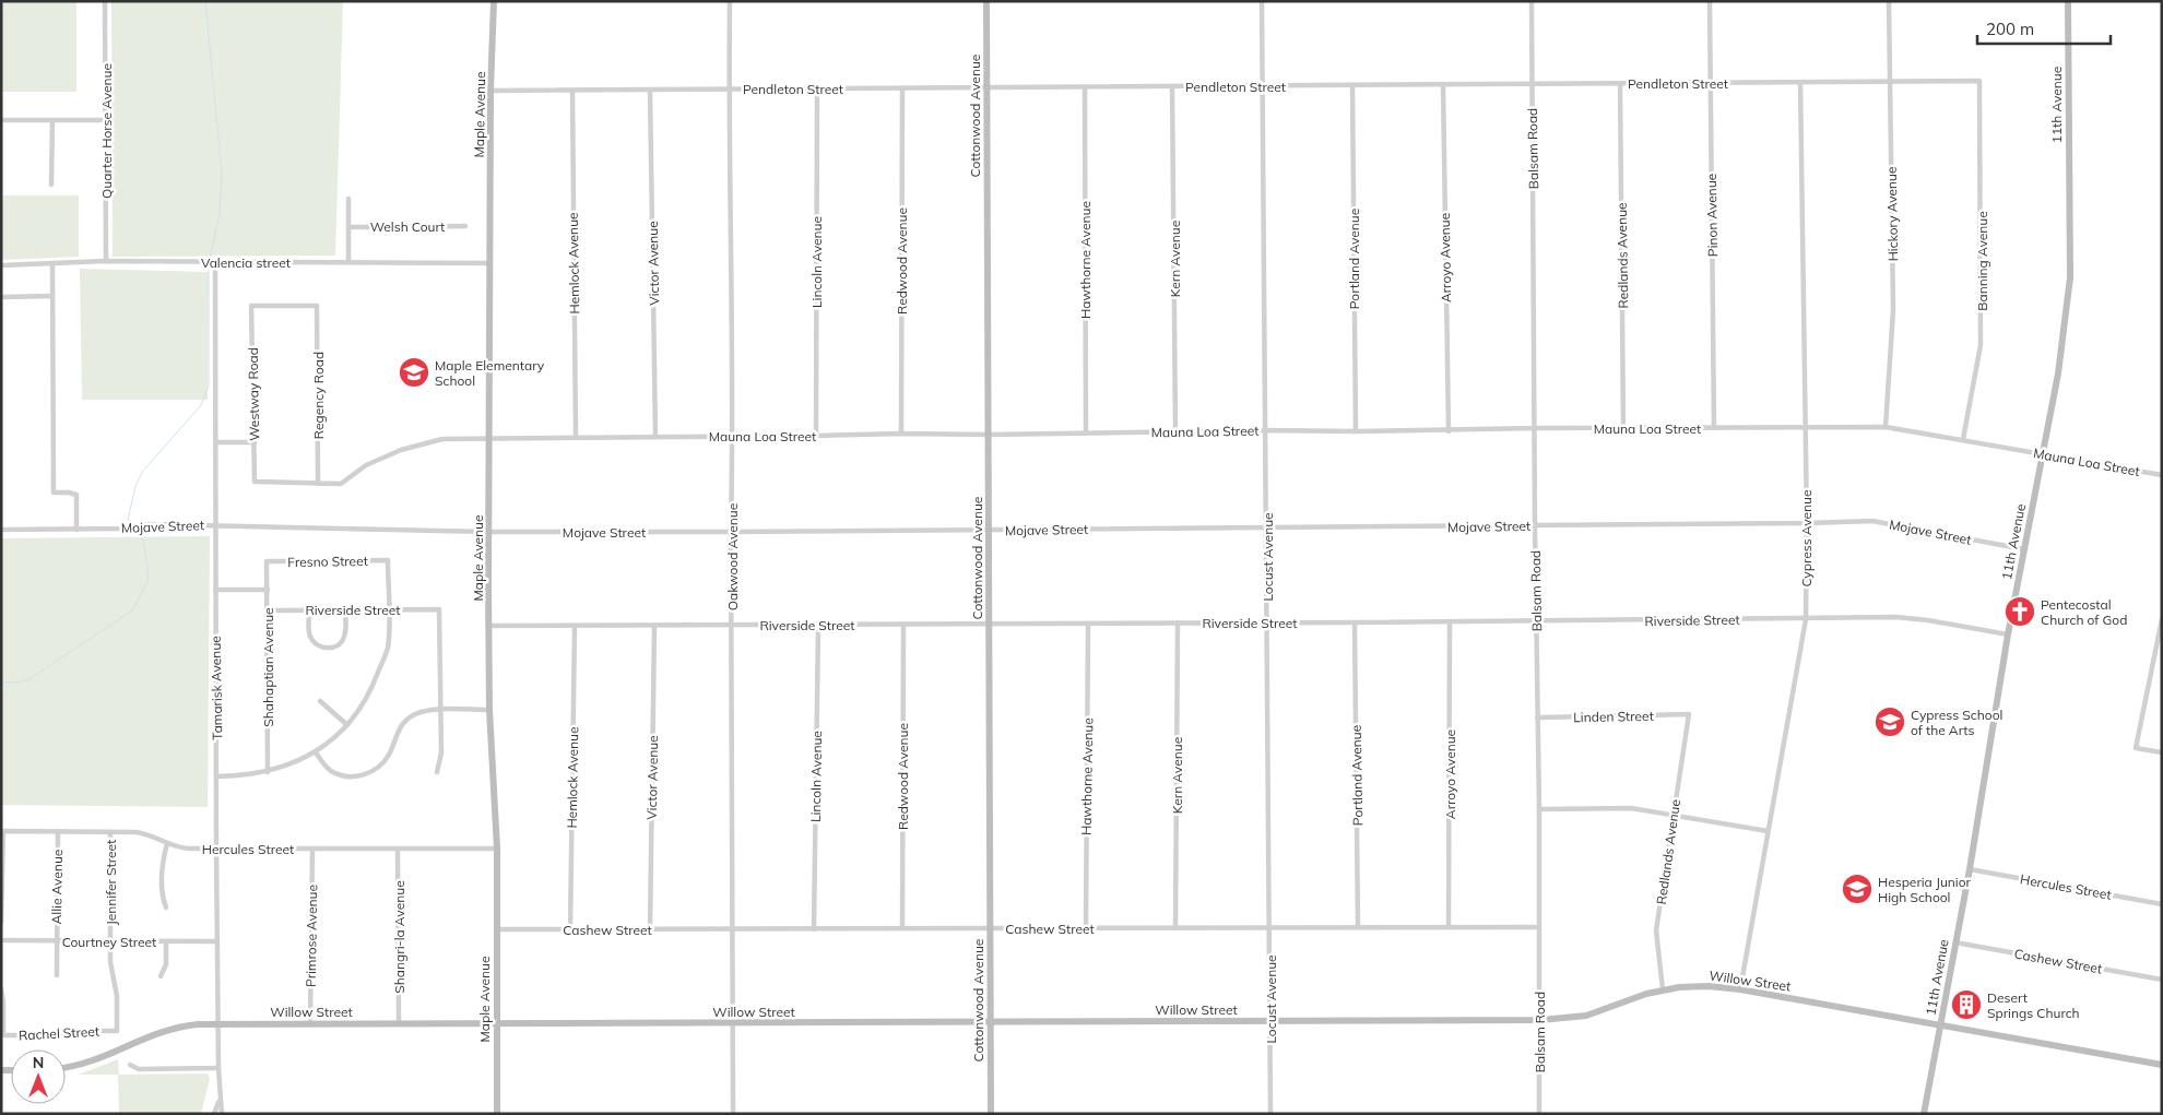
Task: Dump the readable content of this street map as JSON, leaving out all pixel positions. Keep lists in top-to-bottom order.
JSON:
{
  "streets": {
    "street": [
      "Pendleton Street",
      "11th Avenue",
      "Maple Avenue",
      "Cottonwood Avenue",
      "Quarter Horse Avenue",
      "Balsam Road",
      "Hickory Avenue",
      "Pinon Avenue",
      "Welsh Court",
      "Redlands Avenue",
      "Arroyo Avenue",
      "Kern Avenue",
      "Portland Avenue",
      "Hawthorne Avenue",
      "Redwood Avenue",
      "Banning Avenue",
      "Valencia street",
      "Lincoln Avenue",
      "Hemlock Avenue",
      "Victor Avenue",
      "Westway Road",
      "Regency Road",
      "Mauna Loa Street",
      "Mojave Street",
      "Cypress Avenue",
      "Oakwood Avenue",
      "Locust Avenue",
      "Fresno Street",
      "Riverside Street",
      "Shahaptian Avenue",
      "Tamarisk Avenue",
      "Linden Street",
      "Hercules Street",
      "Jennifer Street",
      "Allie Avenue",
      "Cashew Street",
      "Primrose Avenue",
      "Shangri-la Avenue",
      "Courtney Street",
      "Willow Street",
      "Rachel Street"
    ]
  },
  "crossings": [
    ["Pendleton Street", "Maple Avenue"],
    ["Pendleton Street", "Cottonwood Avenue"],
    ["Pendleton Street", "Balsam Road"],
    ["Pendleton Street", "Hickory Avenue"],
    ["Pendleton Street", "Pinon Avenue"],
    ["Pendleton Street", "Redlands Avenue"],
    ["Pendleton Street", "Arroyo Avenue"],
    ["Pendleton Street", "Kern Avenue"],
    ["Pendleton Street", "Portland Avenue"],
    ["Pendleton Street", "Hawthorne Avenue"],
    ["Pendleton Street", "Redwood Avenue"],
    ["Pendleton Street", "Banning Avenue"],
    ["Pendleton Street", "Lincoln Avenue"],
    ["Pendleton Street", "Hemlock Avenue"],
    ["Pendleton Street", "Victor Avenue"],
    ["Pendleton Street", "Cypress Avenue"],
    ["Pendleton Street", "Oakwood Avenue"],
    ["Pendleton Street", "Locust Avenue"],
    ["11th Avenue", "Mauna Loa Street"],
    ["11th Avenue", "Mojave Street"],
    ["11th Avenue", "Riverside Street"],
    ["11th Avenue", "Hercules Street"],
    ["11th Avenue", "Cashew Street"],
    ["11th Avenue", "Willow Street"],
    ["Maple Avenue", "Valencia street"],
    ["Maple Avenue", "Mauna Loa Street"],
    ["Maple Avenue", "Mojave Street"],
    ["Maple Avenue", "Riverside Street"],
    ["Maple Avenue", "Hercules Street"],
    ["Maple Avenue", "Cashew Street"],
    ["Maple Avenue", "Willow Street"],
    ["Cottonwood Avenue", "Mauna Loa Street"],
    ["Cottonwood Avenue", "Mojave Street"],
    ["Cottonwood Avenue", "Riverside Street"],
    ["Cottonwood Avenue", "Cashew Street"],
    ["Cottonwood Avenue", "Willow Street"],
    ["Quarter Horse Avenue", "Valencia street"],
    ["Balsam Road", "Mauna Loa Street"],
    ["Balsam Road", "Mojave Street"],
    ["Balsam Road", "Riverside Street"],
    ["Balsam Road", "Linden Street"],
    ["Balsam Road", "Cashew Street"],
    ["Balsam Road", "Willow Street"],
    ["Hickory Avenue", "Mauna Loa Street"],
    ["Pinon Avenue", "Mauna Loa Street"],
    ["Redlands Avenue", "Mauna Loa Street"],
    ["Redlands Avenue", "Linden Street"],
    ["Redlands Avenue", "Willow Street"],
    ["Arroyo Avenue", "Mauna Loa Street"],
    ["Arroyo Avenue", "Riverside Street"],
    ["Arroyo Avenue", "Cashew Street"],
    ["Kern Avenue", "Mauna Loa Street"],
    ["Kern Avenue", "Riverside Street"],
    ["Kern Avenue", "Cashew Street"],
    ["Portland Avenue", "Mauna Loa Street"],
    ["Portland Avenue", "Riverside Street"],
    ["Portland Avenue", "Cashew Street"],
    ["Hawthorne Avenue", "Mauna Loa Street"],
    ["Hawthorne Avenue", "Riverside Street"],
    ["Hawthorne Avenue", "Cashew Street"],
    ["Redwood Avenue", "Mauna Loa Street"],
    ["Redwood Avenue", "Riverside Street"],
    ["Redwood Avenue", "Cashew Street"],
    ["Banning Avenue", "Mauna Loa Street"],
    ["Valencia street", "Tamarisk Avenue"],
    ["Lincoln Avenue", "Mauna Loa Street"],
    ["Lincoln Avenue", "Riverside Street"],
    ["Lincoln Avenue", "Cashew Street"],
    ["Hemlock Avenue", "Mauna Loa Street"],
    ["Hemlock Avenue", "Riverside Street"],
    ["Hemlock Avenue", "Cashew Street"],
    ["Victor Avenue", "Mauna Loa Street"],
    ["Victor Avenue", "Riverside Street"],
    ["Victor Avenue", "Cashew Street"],
    ["Westway Road", "Regency Road"],
    ["Westway Road", "Mauna Loa Street"],
    ["Regency Road", "Mauna Loa Street"],
    ["Mauna Loa Street", "Cypress Avenue"],
    ["Mauna Loa Street", "Oakwood Avenue"],
    ["Mauna Loa Street", "Locust Avenue"],
    ["Mojave Street", "Cypress Avenue"],
    ["Mojave Street", "Oakwood Avenue"],
    ["Mojave Street", "Locust Avenue"],
    ["Mojave Street", "Tamarisk Avenue"],
    ["Cypress Avenue", "Riverside Street"],
    ["Cypress Avenue", "Willow Street"],
    ["Oakwood Avenue", "Riverside Street"],
    ["Oakwood Avenue", "Cashew Street"],
    ["Oakwood Avenue", "Willow Street"],
    ["Locust Avenue", "Riverside Street"],
    ["Locust Avenue", "Cashew Street"],
    ["Locust Avenue", "Willow Street"],
    ["Fresno Street", "Riverside Street"],
    ["Fresno Street", "Shahaptian Avenue"],
    ["Riverside Street", "Shahaptian Avenue"],
    ["Tamarisk Avenue", "Hercules Street"],
    ["Tamarisk Avenue", "Courtney Street"],
    ["Tamarisk Avenue", "Willow Street"],
    ["Hercules Street", "Jennifer Street"],
    ["Hercules Street", "Allie Avenue"],
    ["Hercules Street", "Primrose Avenue"],
    ["Hercules Street", "Shangri-la Avenue"],
    ["Jennifer Street", "Courtney Street"],
    ["Jennifer Street", "Rachel Street"],
    ["Allie Avenue", "Courtney Street"],
    ["Primrose Avenue", "Willow Street"],
    ["Shangri-la Avenue", "Willow Street"]
  ],
  "places": {
    "school or university": ["Maple Elementary School", "Cypress School of the Arts", "Hesperia Junior High School"],
    "church": ["Pentecostal Church of God"],
    "building": ["Desert Springs Church"]
  },
  "scale_bar": "200 m",
  "north": "top"
}
